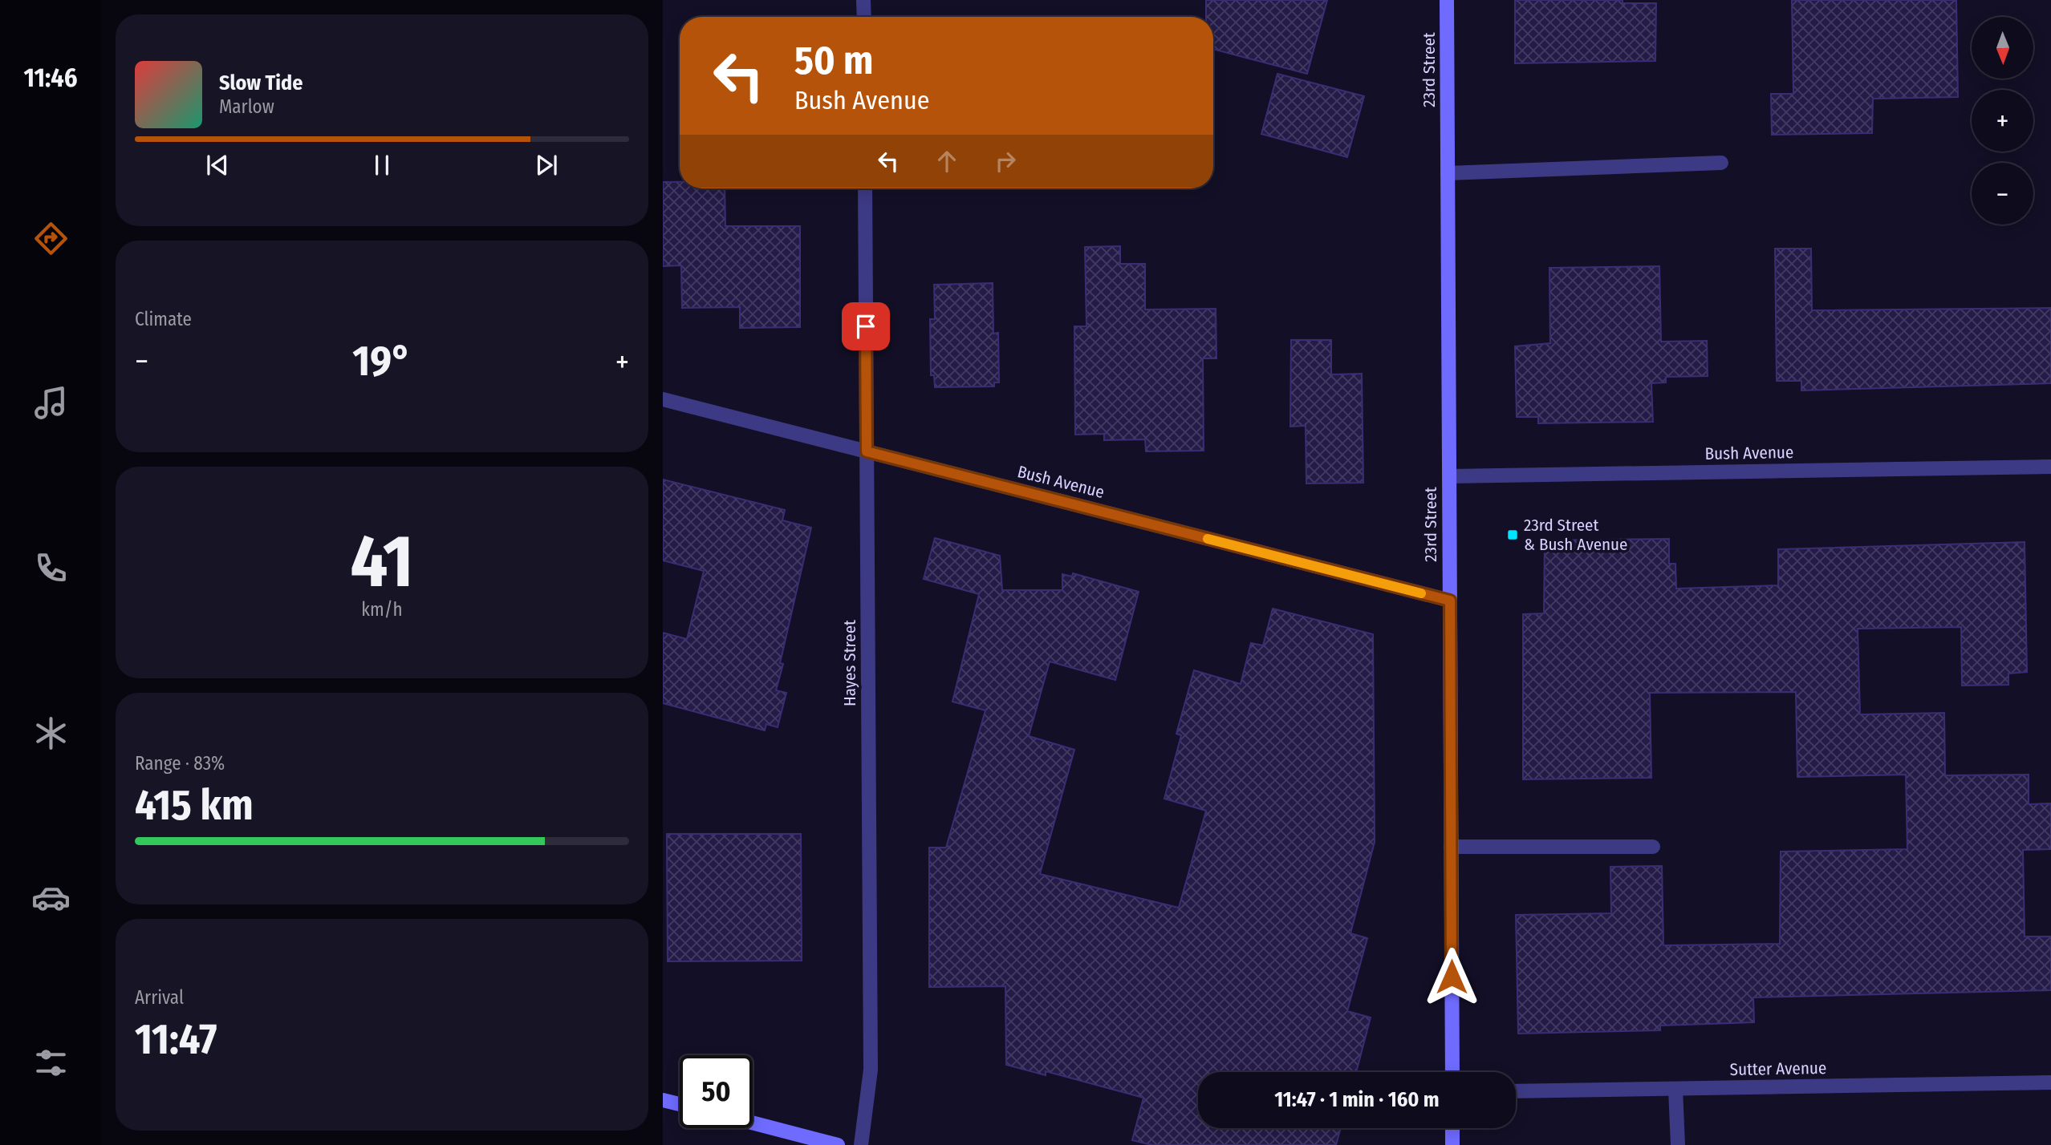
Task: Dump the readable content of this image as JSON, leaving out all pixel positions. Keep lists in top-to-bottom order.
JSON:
{
  "streets": {
    "main road": ["23rd Street"],
    "street": ["Bush Avenue", "Hayes Street", "Sutter Avenue"]
  },
  "crossings": [
    ["23rd Street", "Bush Avenue"],
    ["Bush Avenue", "Hayes Street"]
  ],
  "places": {
    "transit": ["23rd Street & Bush Avenue"]
  },
  "north": "bottom",
  "page": {
    "tabs": "11:46",
    "map_buttons": ["+", "−"],
    "turn": ["50 m", "Bush Avenue"],
    "song": ["Slow Tide", "Marlow"],
    "tile": [
      "Climate",
      ["41", "km/h"],
      ["Range · 83%", "415 km"],
      ["Arrival", "11:47"]
    ],
    "heat": ["−", "19°", "+"],
    "limit": "50",
    "trip": "11:47 · 1 min · 160 m"
  }
}
